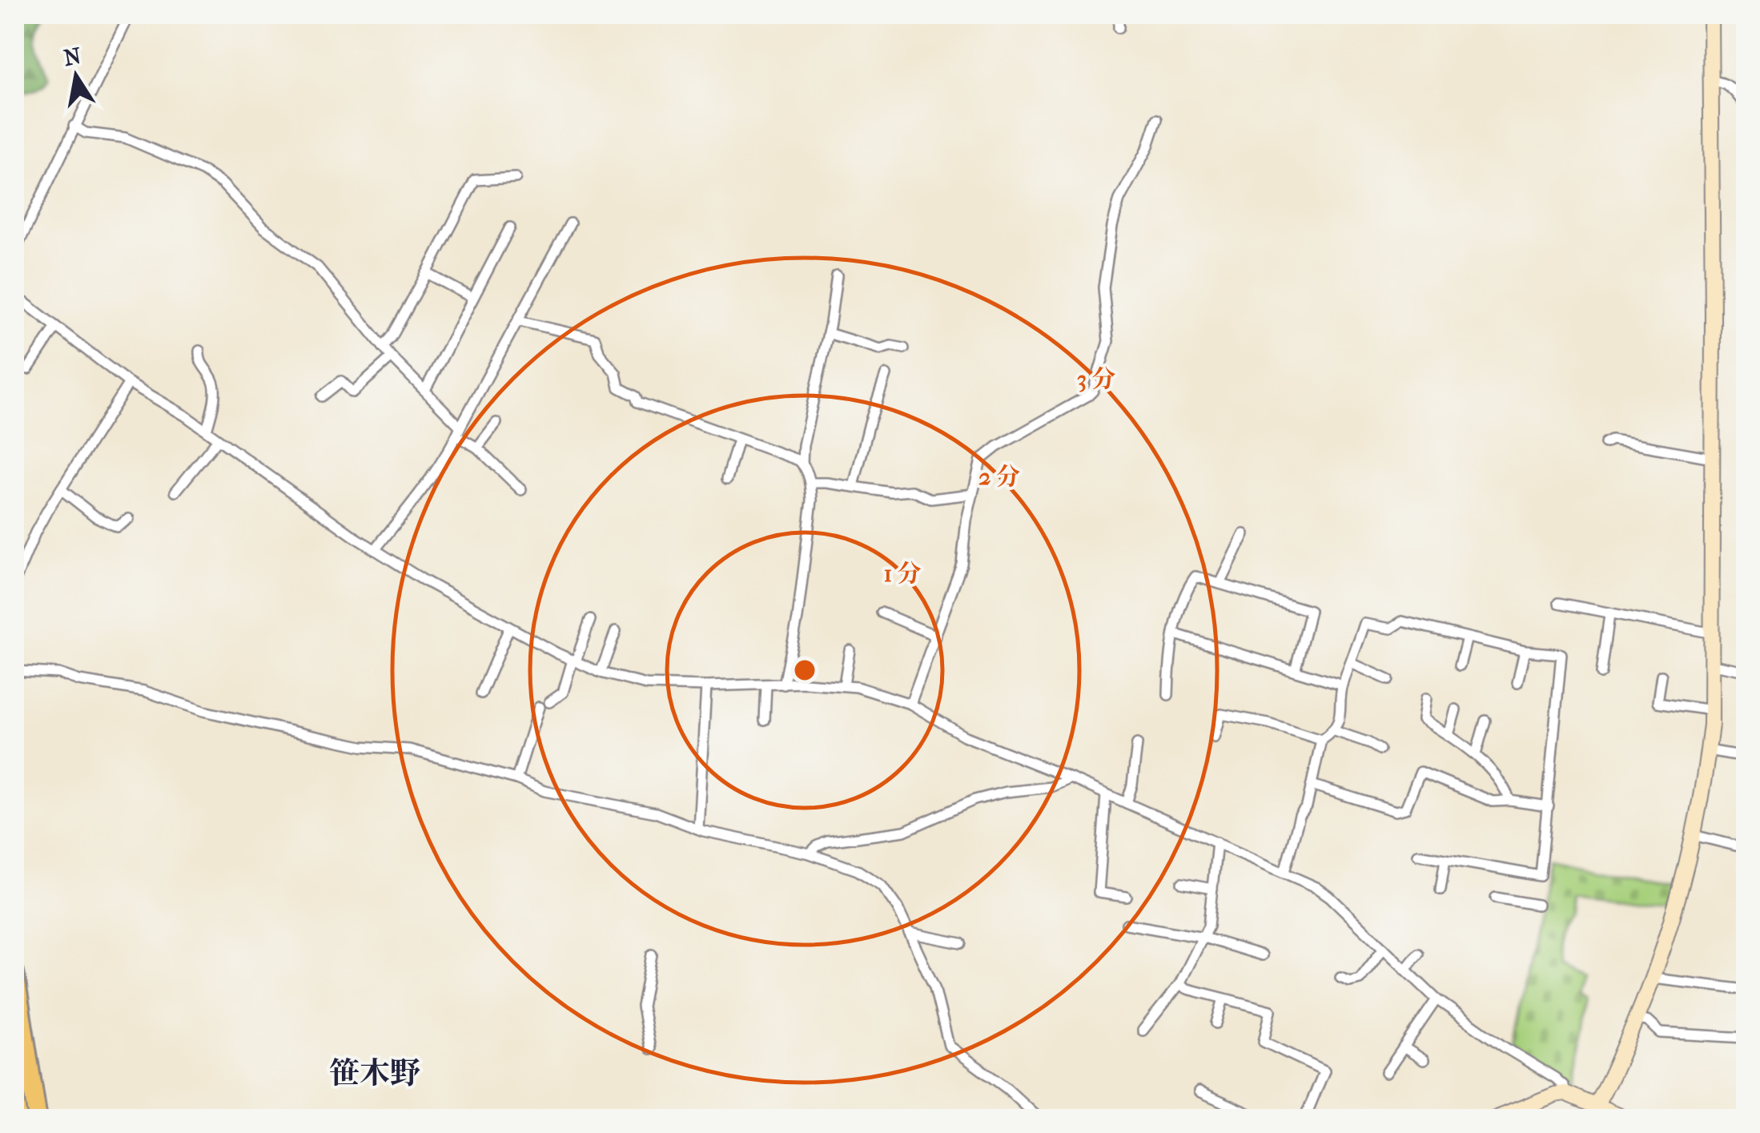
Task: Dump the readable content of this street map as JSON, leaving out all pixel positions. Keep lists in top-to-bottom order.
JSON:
{
  "districts": ["笹木野"],
  "north": "top",
  "rings": ["3 分", "2 分", "1 分"]
}
